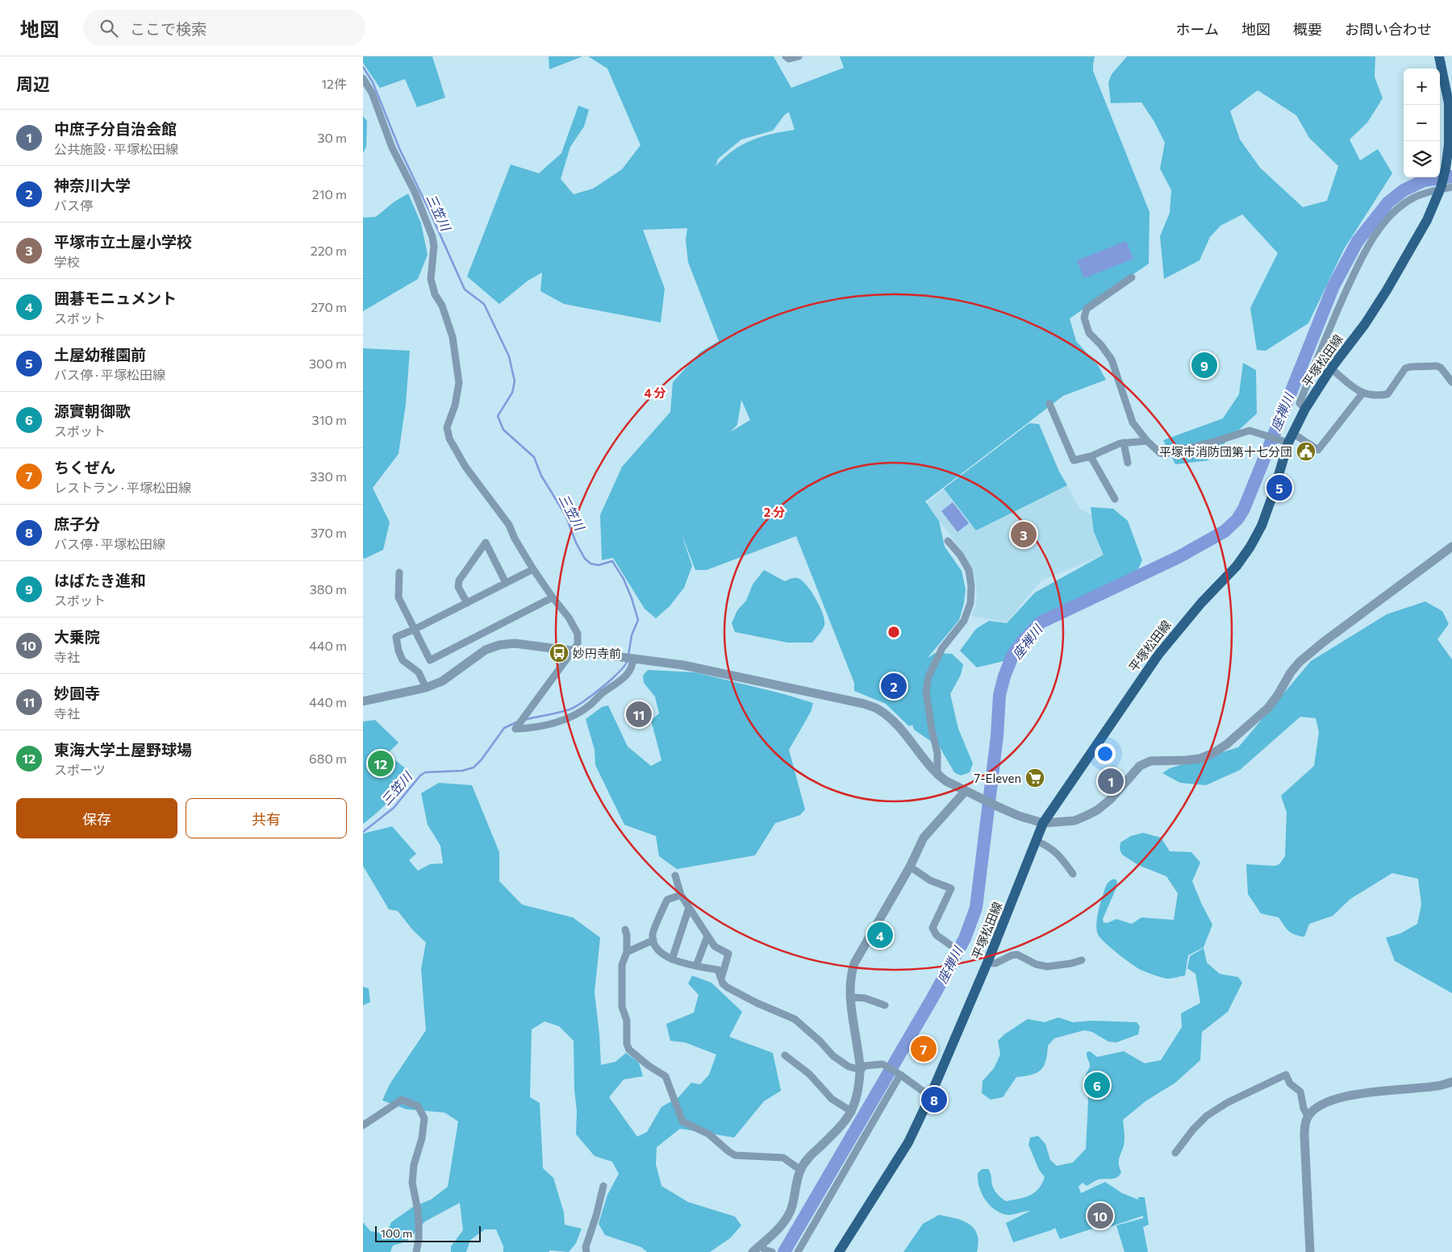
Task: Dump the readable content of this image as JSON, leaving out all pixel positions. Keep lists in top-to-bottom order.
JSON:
{
  "streets": {
    "main road": ["平塚松田線"]
  },
  "water": ["三笠川", "座禅川"],
  "places": {
    "public building": ["平塚市消防団第十七分団"],
    "bus stop": ["妙円寺前"],
    "supermarket": ["7-Eleven"]
  },
  "scale_bar": "100 m",
  "page": {
    "header": "地図",
    "search": "ここで検索",
    "nav": [
      "ホーム",
      "地図",
      "概要",
      "お問い合わせ"
    ],
    "heading": ["周辺", "12件"],
    "map_buttons": ["+", "−"],
    "list": [
      {
        "mark": "1",
        "name": "中庶子分自治会館",
        "note": "公共施設 · 平塚松田線",
        "value": "30 m"
      },
      {
        "mark": "2",
        "name": "神奈川大学",
        "note": "バス停",
        "value": "210 m"
      },
      {
        "mark": "3",
        "name": "平塚市立土屋小学校",
        "note": "学校",
        "value": "220 m"
      },
      {
        "mark": "4",
        "name": "囲碁モニュメント",
        "note": "スポット",
        "value": "270 m"
      },
      {
        "mark": "5",
        "name": "土屋幼稚園前",
        "note": "バス停 · 平塚松田線",
        "value": "300 m"
      },
      {
        "mark": "6",
        "name": "源實朝御歌",
        "note": "スポット",
        "value": "310 m"
      },
      {
        "mark": "7",
        "name": "ちくぜん",
        "note": "レストラン · 平塚松田線",
        "value": "330 m"
      },
      {
        "mark": "8",
        "name": "庶子分",
        "note": "バス停 · 平塚松田線",
        "value": "370 m"
      },
      {
        "mark": "9",
        "name": "はばたき進和",
        "note": "スポット",
        "value": "380 m"
      },
      {
        "mark": "10",
        "name": "大乗院",
        "note": "寺社",
        "value": "440 m"
      },
      {
        "mark": "11",
        "name": "妙圓寺",
        "note": "寺社",
        "value": "440 m"
      },
      {
        "mark": "12",
        "name": "東海大学土屋野球場",
        "note": "スポーツ",
        "value": "680 m"
      }
    ],
    "pins": [
      "9",
      "5",
      "3",
      "2",
      "11",
      "12",
      "1",
      "4",
      "7",
      "6",
      "8",
      "10"
    ],
    "buttons": ["保存", "共有"],
    "scale": "100 m"
  },
  "rings": ["4 分", "2 分"]
}
